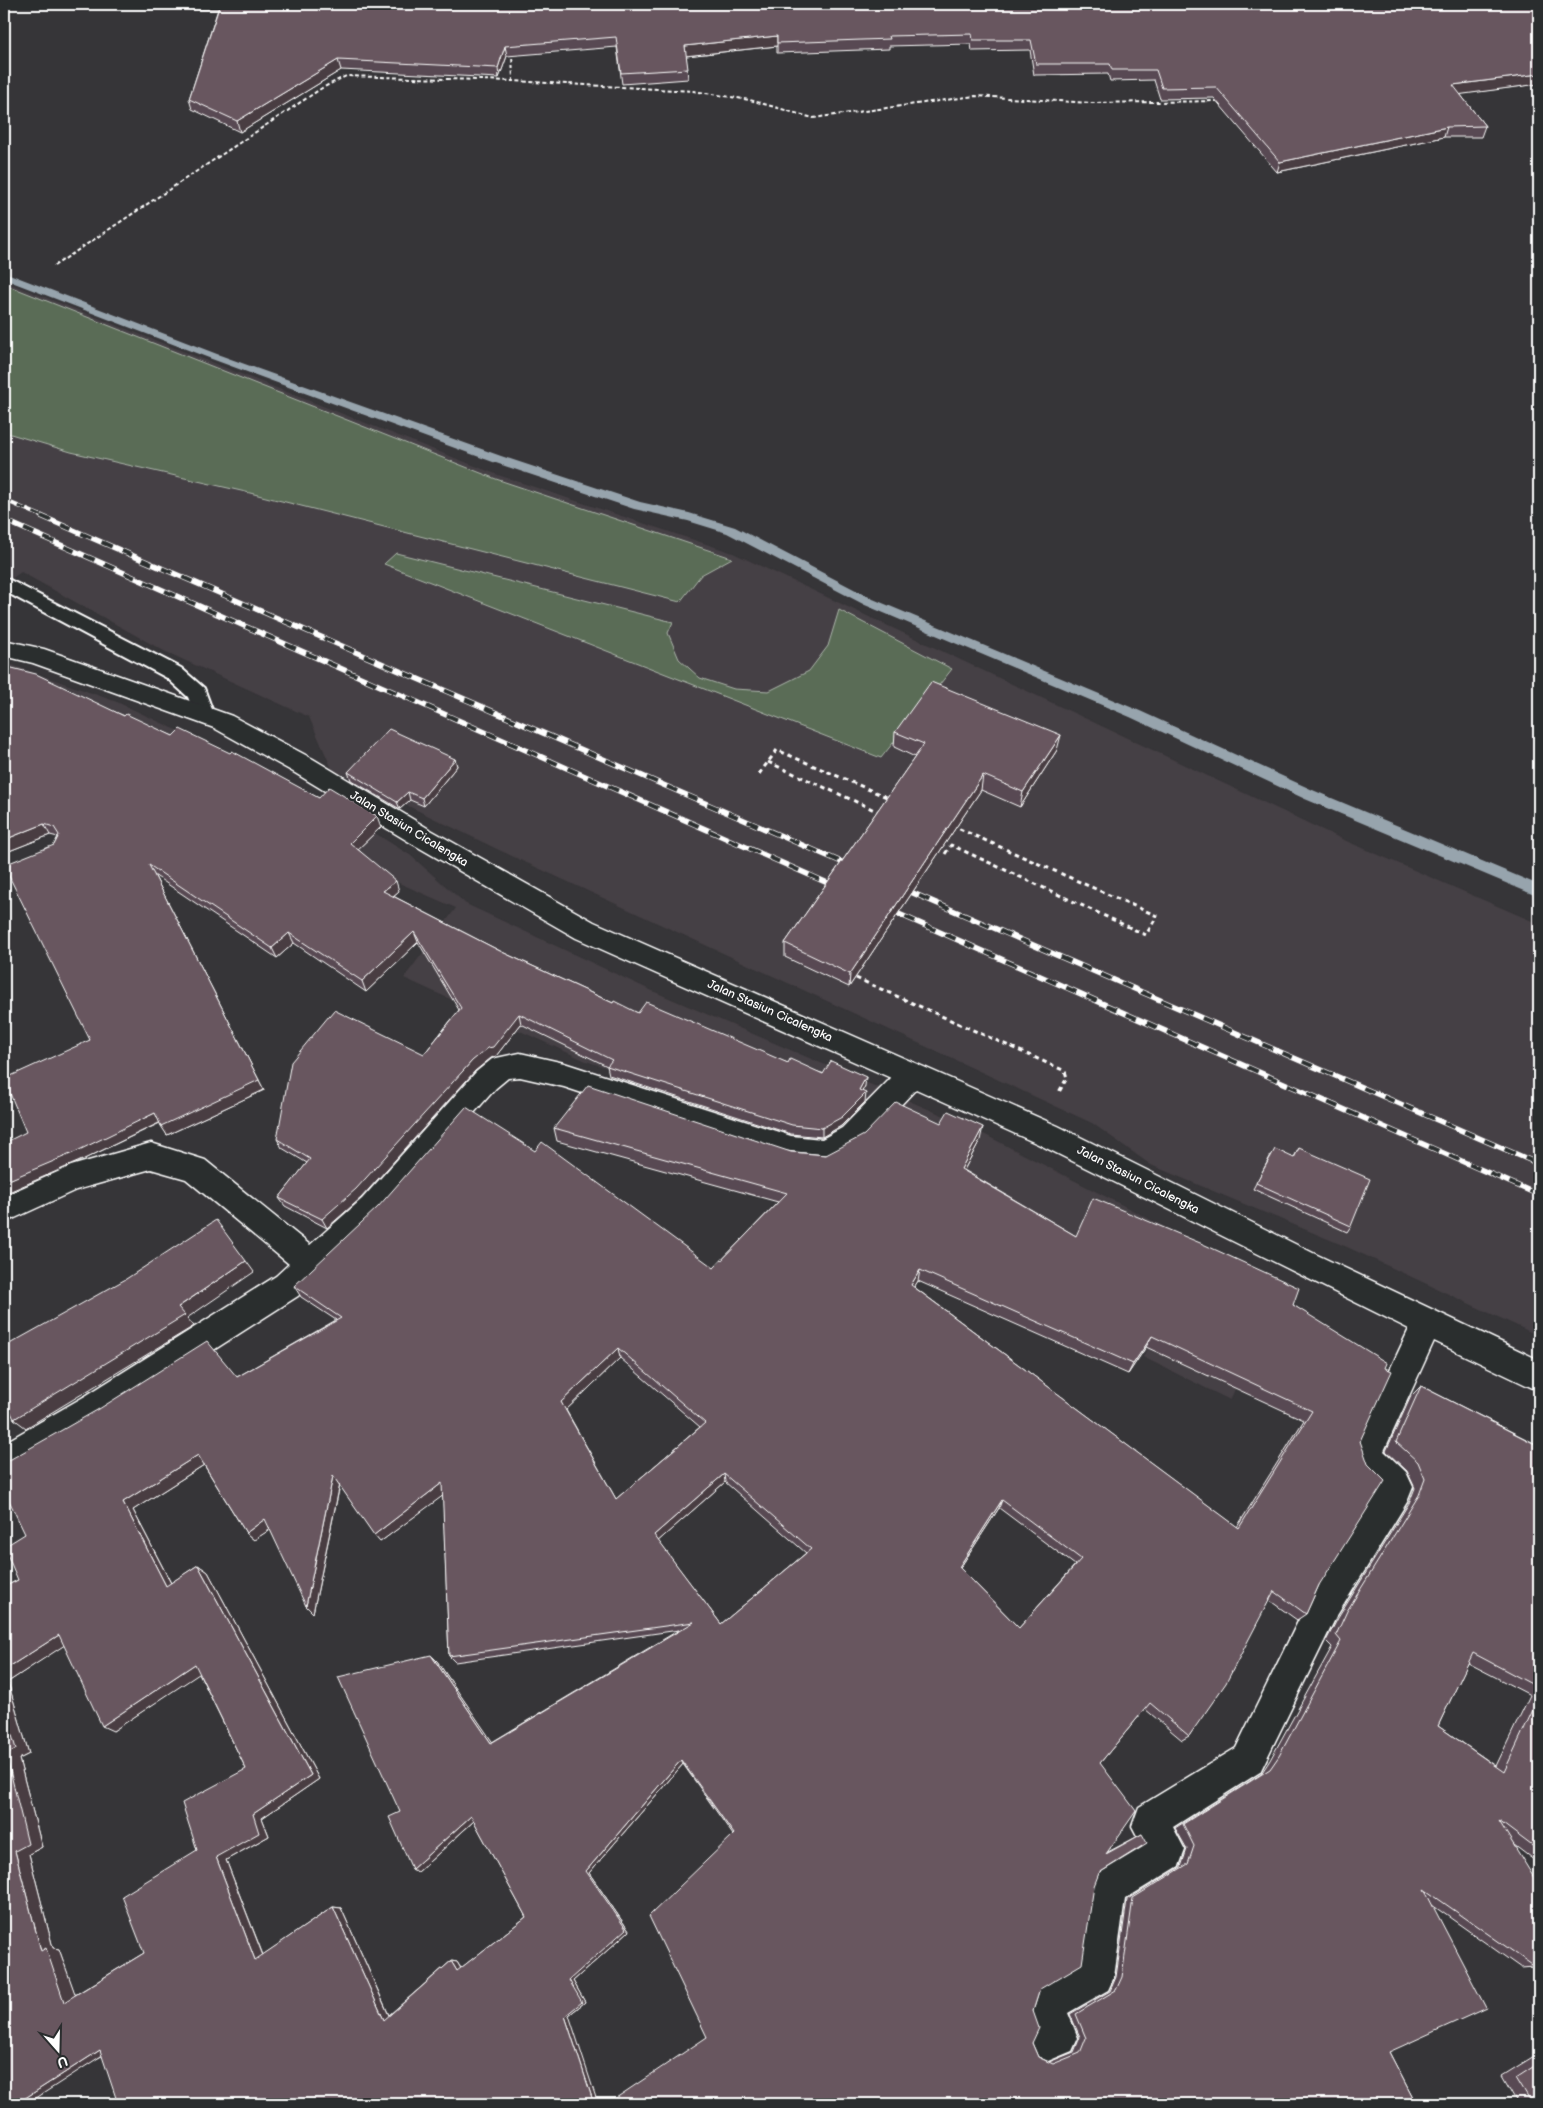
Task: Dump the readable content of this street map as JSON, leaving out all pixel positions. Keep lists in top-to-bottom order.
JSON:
{
  "streets": {
    "street": ["Jalan Stasiun Cicalengka"]
  },
  "north": "bottom"
}
